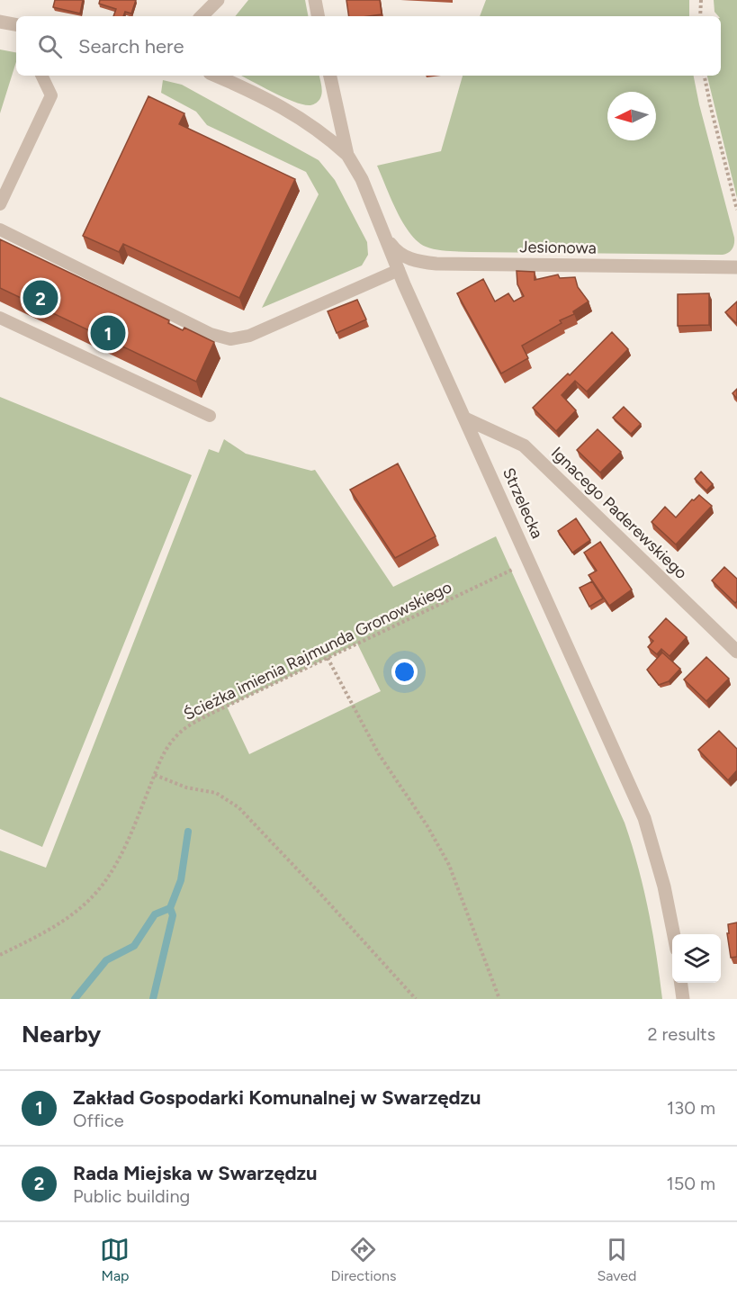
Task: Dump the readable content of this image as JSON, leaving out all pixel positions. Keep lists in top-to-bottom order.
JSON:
{
  "streets": {
    "street": ["Jesionowa", "Strzelecka", "Ignacego Paderewskiego"],
    "path": ["Ścieżka imienia Rajmunda Gronowskiego"]
  },
  "crossings": [
    ["Jesionowa", "Strzelecka"],
    ["Strzelecka", "Ignacego Paderewskiego"],
    ["Strzelecka", "Ścieżka imienia Rajmunda Gronowskiego"]
  ],
  "north": "left",
  "page": {
    "search": "Search here",
    "pins": ["2", "1"],
    "heading": ["Nearby", "2 results"],
    "list": [
      {
        "mark": "1",
        "name": "Zakład Gospodarki Komunalnej w Swarzędzu",
        "note": "Office",
        "value": "130 m"
      },
      {
        "mark": "2",
        "name": "Rada Miejska w Swarzędzu",
        "note": "Public building",
        "value": "150 m"
      }
    ],
    "nav": ["Map", "Directions", "Saved"]
  }
}
